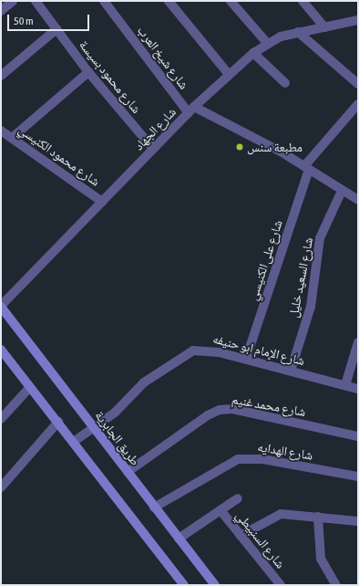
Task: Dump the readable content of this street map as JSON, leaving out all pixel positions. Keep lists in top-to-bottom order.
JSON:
{
  "streets": {
    "street": [
      "شارع شيخ العرب",
      "شارع محمود بسيسة",
      "شارع الجهاد",
      "شارع محمود الكنيسي",
      "شارع على الكنيسي",
      "شارع السعيد خليل",
      "شارع الإمام ابو حنيفه",
      "شارع محمد غنيم",
      "طريق الجابرية",
      "شارع الهدايه",
      "شارع السنبيطي"
    ]
  },
  "crossings": [
    ["شارع شيخ العرب", "شارع الجهاد"],
    ["شارع محمود بسيسة", "شارع الجهاد"],
    ["شارع الجهاد", "شارع محمود الكنيسي"],
    ["شارع الجهاد", "طريق الجابرية"],
    ["شارع على الكنيسي", "شارع الإمام ابو حنيفه"],
    ["شارع السعيد خليل", "شارع الإمام ابو حنيفه"],
    ["شارع الإمام ابو حنيفه", "طريق الجابرية"],
    ["شارع محمد غنيم", "طريق الجابرية"],
    ["طريق الجابرية", "شارع الهدايه"]
  ],
  "places": ["مطبعة سنس"],
  "scale_bar": "50 m"
}
